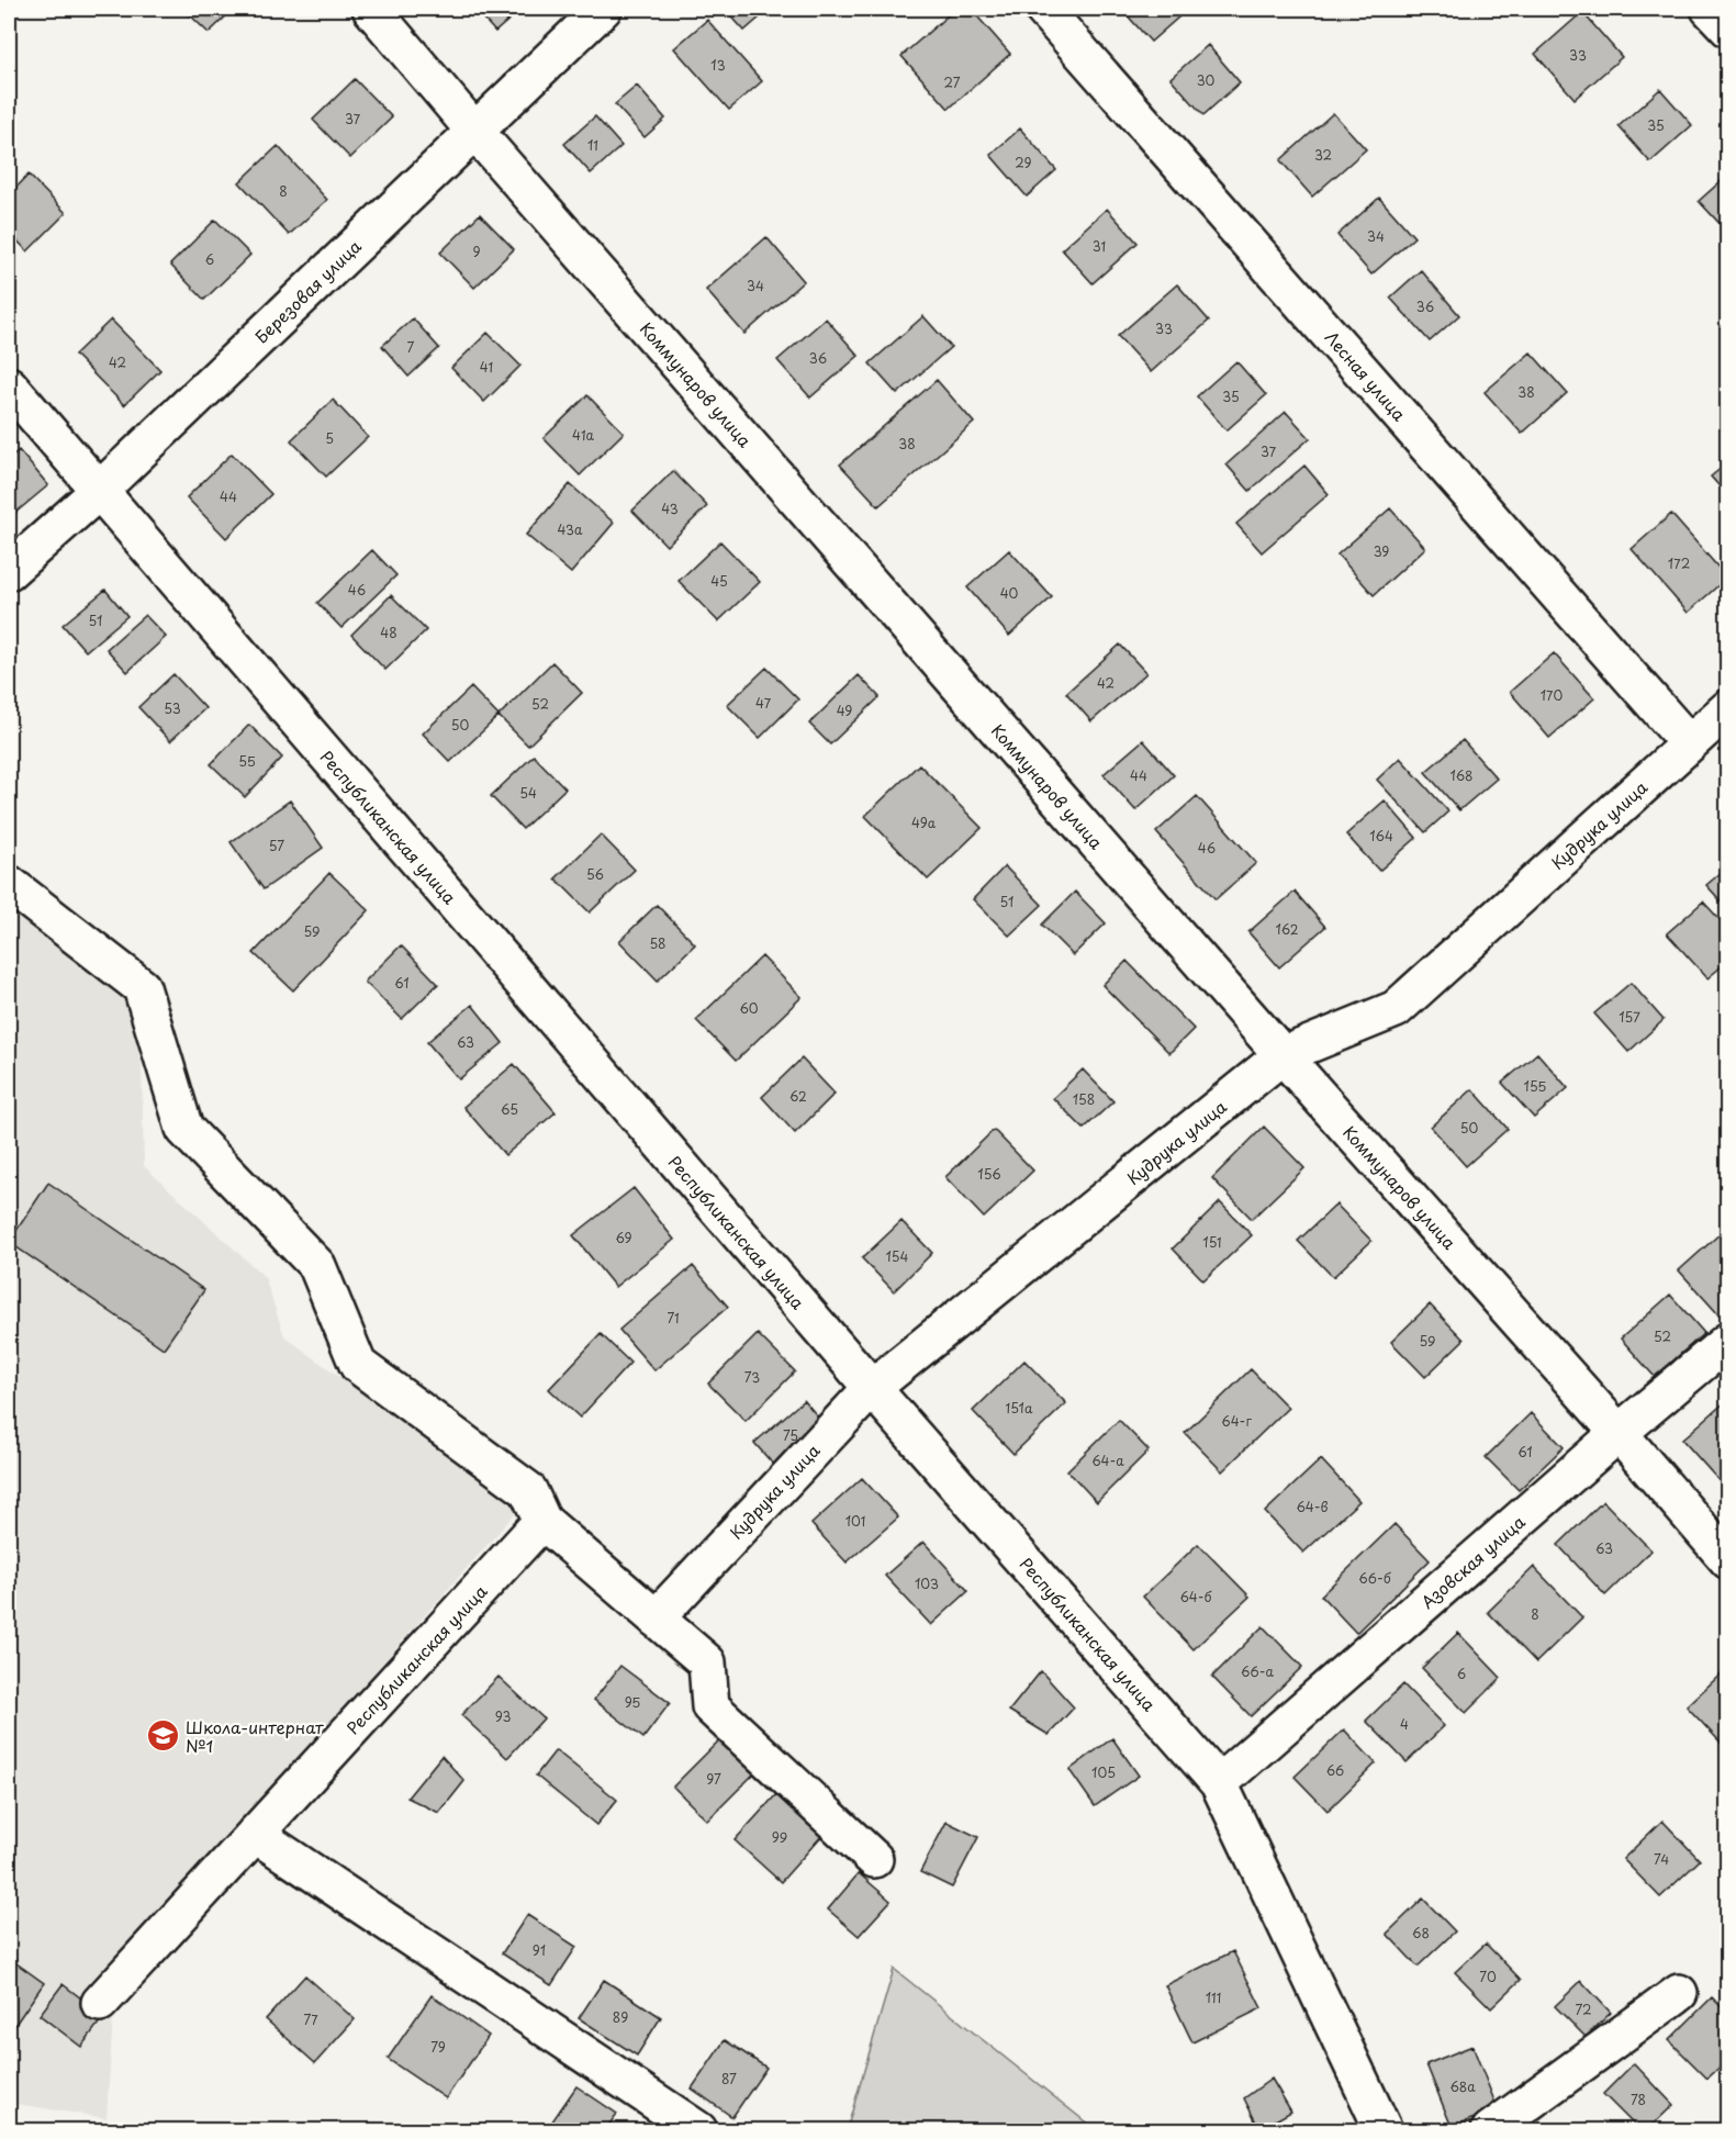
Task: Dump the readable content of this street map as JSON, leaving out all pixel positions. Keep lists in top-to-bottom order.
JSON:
{
  "streets": {
    "street": [
      "Березовая улица",
      "Лесная улица",
      "Коммунаров улица",
      "Кудрука улица",
      "Республиканская улица",
      "Азовская улица"
    ]
  },
  "crossings": [
    ["Березовая улица", "Коммунаров улица"],
    ["Березовая улица", "Республиканская улица"],
    ["Лесная улица", "Кудрука улица"],
    ["Коммунаров улица", "Кудрука улица"],
    ["Коммунаров улица", "Азовская улица"],
    ["Кудрука улица", "Республиканская улица"],
    ["Республиканская улица", "Азовская улица"]
  ],
  "places": {
    "school or university": ["Школа-интернат №1"]
  },
  "house_numbers": [
    "33",
    "13",
    "30",
    "27",
    "37",
    "35",
    "11",
    "32",
    "29",
    "8",
    "34",
    "31",
    "9",
    "6",
    "34",
    "36",
    "33",
    "7",
    "36",
    "42",
    "41",
    "38",
    "35",
    "41a",
    "5",
    "38",
    "37",
    "44",
    "43",
    "43а",
    "39",
    "172",
    "45",
    "46",
    "40",
    "51",
    "48",
    "42",
    "170",
    "47",
    "52",
    "53",
    "49",
    "50",
    "55",
    "44",
    "168",
    "54",
    "49a",
    "164",
    "57",
    "46",
    "56",
    "51",
    "162",
    "59",
    "58",
    "61",
    "60",
    "157",
    "63",
    "155",
    "62",
    "158",
    "65",
    "50",
    "156",
    "69",
    "151",
    "154",
    "71",
    "52",
    "59",
    "73",
    "151a",
    "64-г",
    "75",
    "61",
    "64-a",
    "64-в",
    "101",
    "63",
    "66-б",
    "103",
    "64-б",
    "8",
    "66-a",
    "6",
    "95",
    "93",
    "4",
    "66",
    "105",
    "97",
    "99",
    "74",
    "68",
    "91",
    "70",
    "111",
    "72",
    "89",
    "77",
    "79",
    "87",
    "68a",
    "78"
  ]
}
